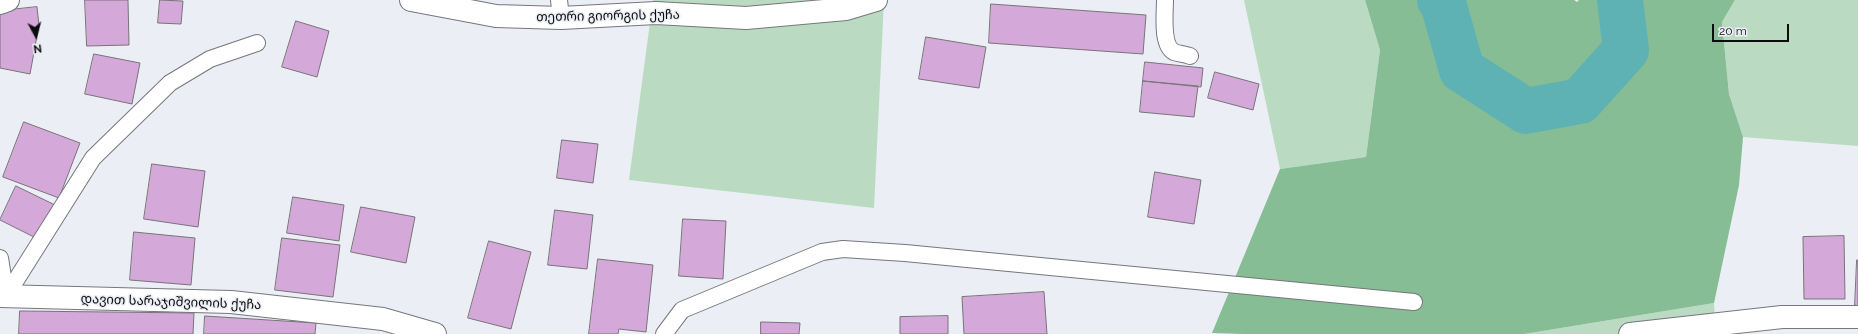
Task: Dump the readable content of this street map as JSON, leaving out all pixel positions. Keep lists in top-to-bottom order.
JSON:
{
  "streets": {
    "street": ["თეთრი გიორგის ქუჩა", "დავით სარაჯიშვილის ქუჩა"]
  },
  "scale_bar": "20 m",
  "north": "bottom"
}
